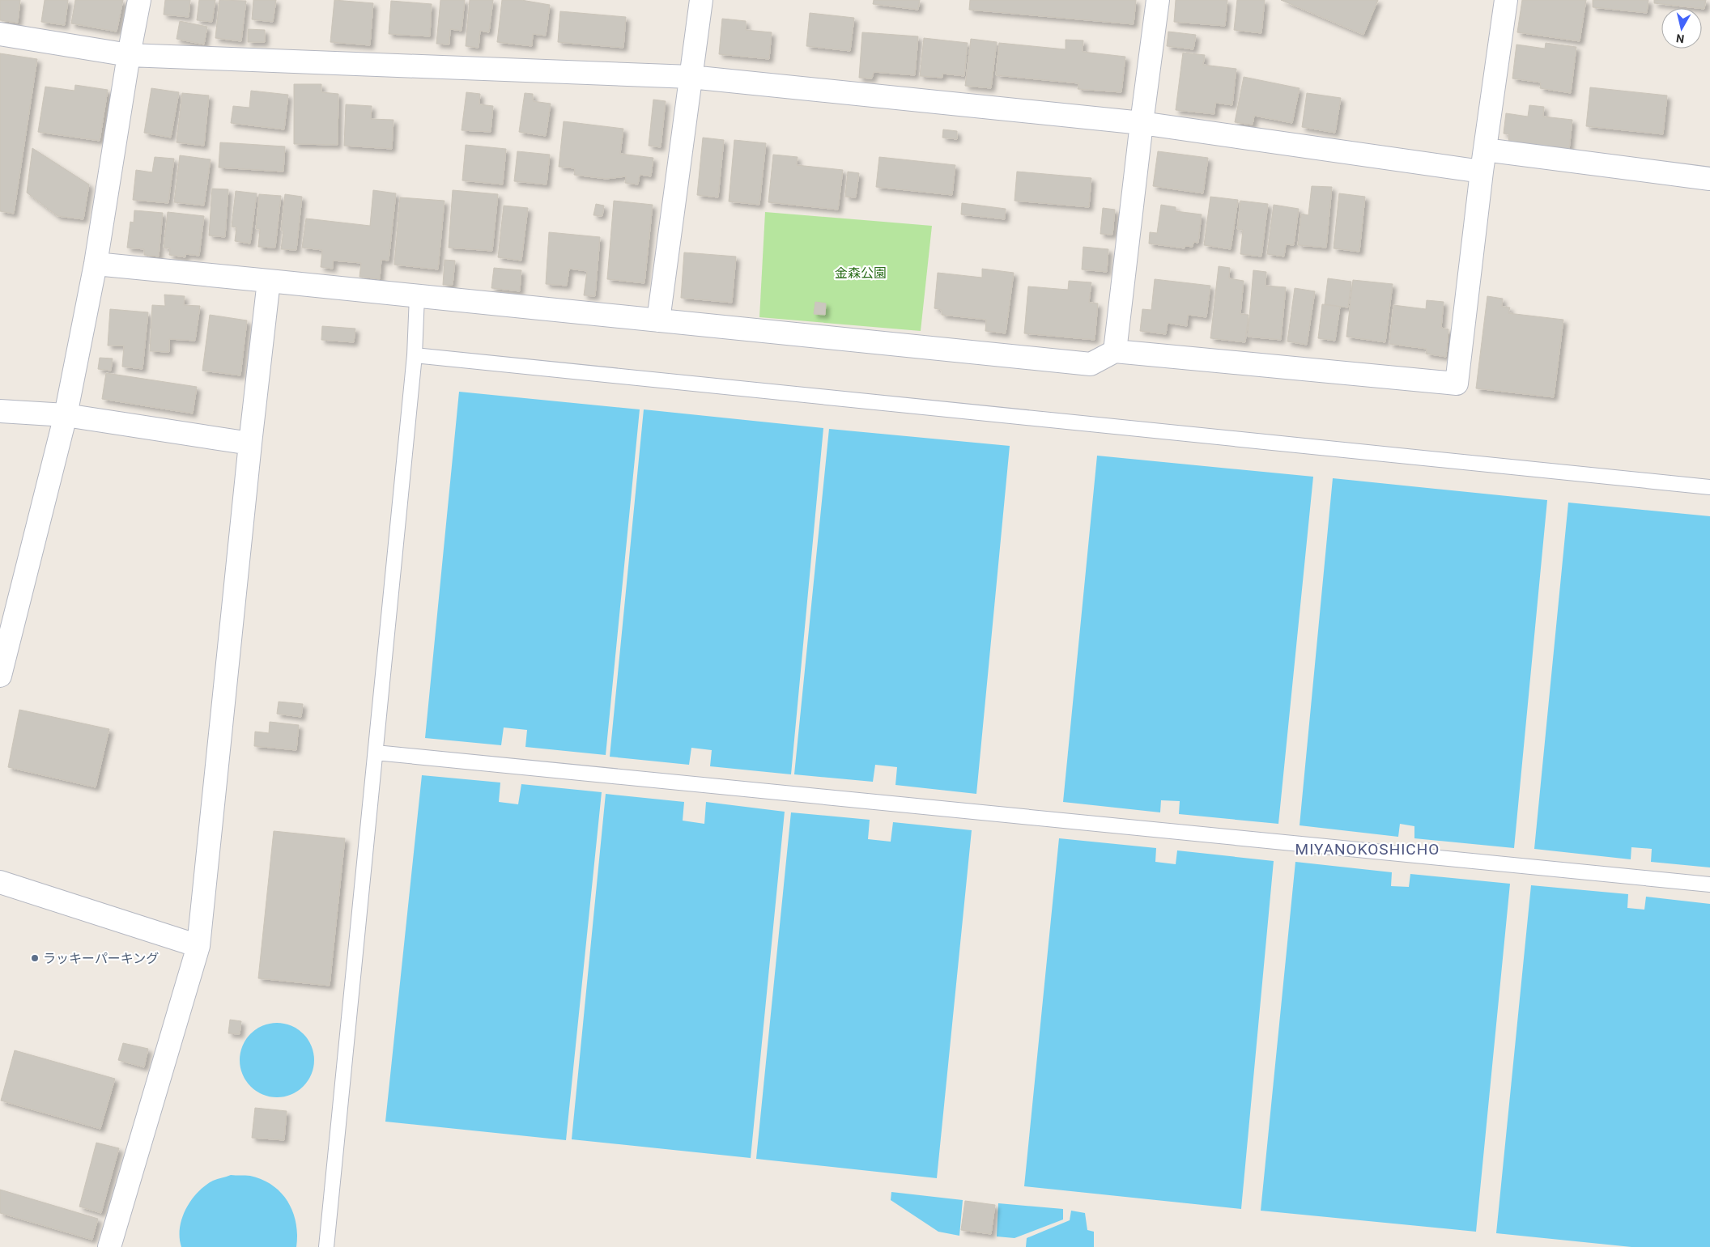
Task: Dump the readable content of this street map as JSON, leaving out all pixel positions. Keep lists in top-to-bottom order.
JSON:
{
  "districts": ["MIYANOKOSHICHO"],
  "parks": ["金森公園"],
  "places": ["ラッキーパーキング"],
  "north": "bottom"
}
